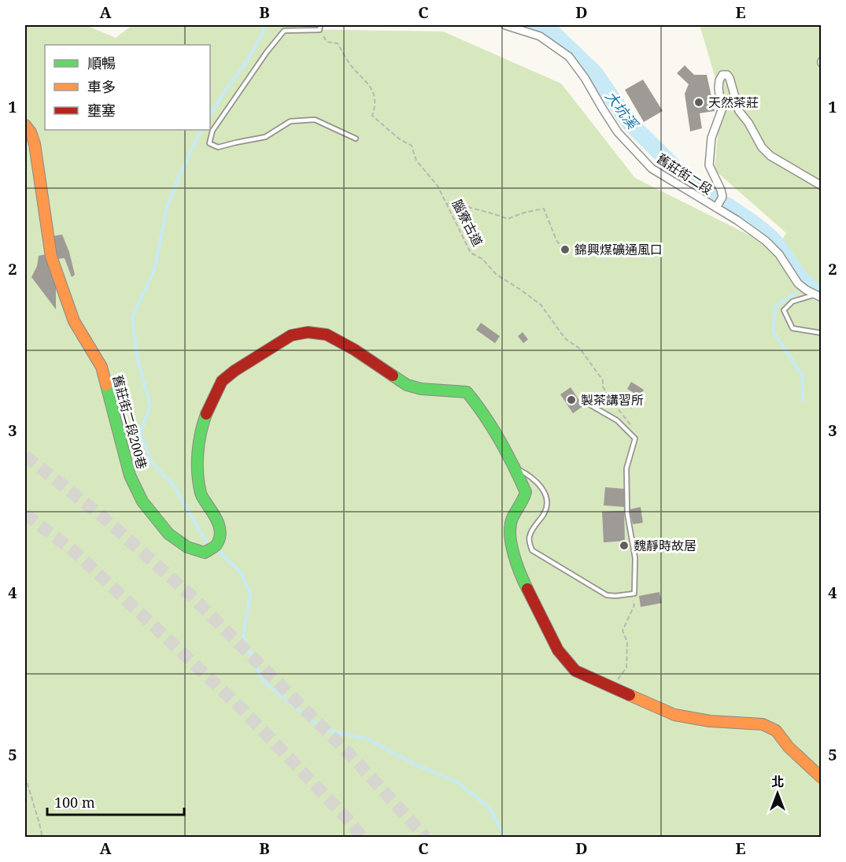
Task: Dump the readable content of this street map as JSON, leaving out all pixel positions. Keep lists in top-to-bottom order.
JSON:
{
  "streets": {
    "street": ["舊莊街二段", "舊莊街二段200巷"],
    "path": ["腦寮古道"]
  },
  "water": ["大坑溪"],
  "places": [
    "天然茶莊",
    "錦興煤礦通風口",
    "製茶講習所",
    "魏靜時故居"
  ],
  "legend": ["順暢", "車多", "壅塞"],
  "scale_bar": "100 m",
  "north": "top",
  "grid": {
    "columns": [
      "A",
      "B",
      "C",
      "D",
      "E"
    ],
    "rows": [
      "1",
      "2",
      "3",
      "4",
      "5"
    ]
  }
}
